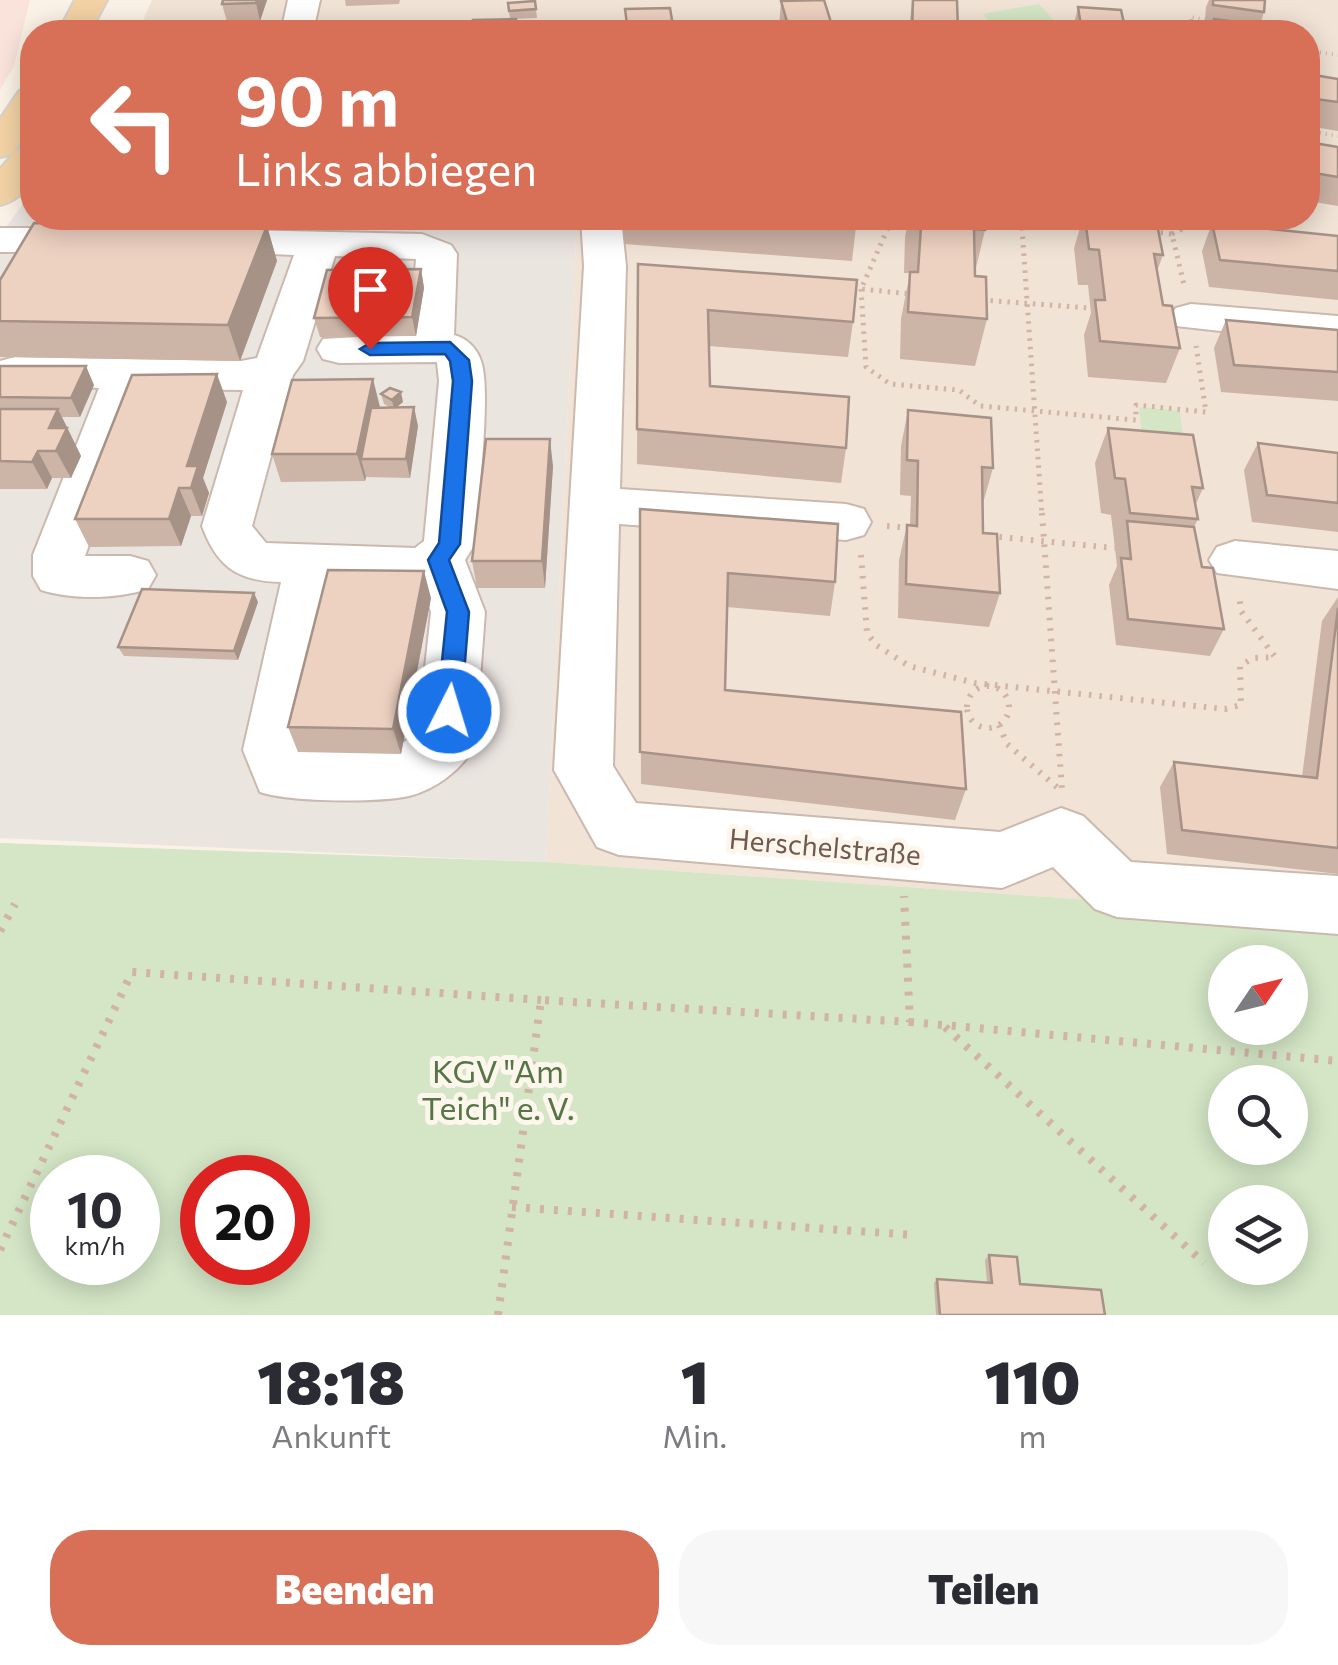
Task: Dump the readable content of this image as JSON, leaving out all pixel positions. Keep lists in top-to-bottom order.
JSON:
{
  "streets": {
    "street": ["Herschelstraße"]
  },
  "parks": ["KGV \"Am Teich\" e. V."],
  "north": "top right",
  "page": {
    "turn": ["90 m", "Links abbiegen"],
    "speed": "10 km/h",
    "limit": "20",
    "eta": [
      "18:18",
      "Ankunft",
      "1",
      "Min.",
      "110",
      "m"
    ],
    "buttons": ["Beenden", "Teilen"]
  }
}
